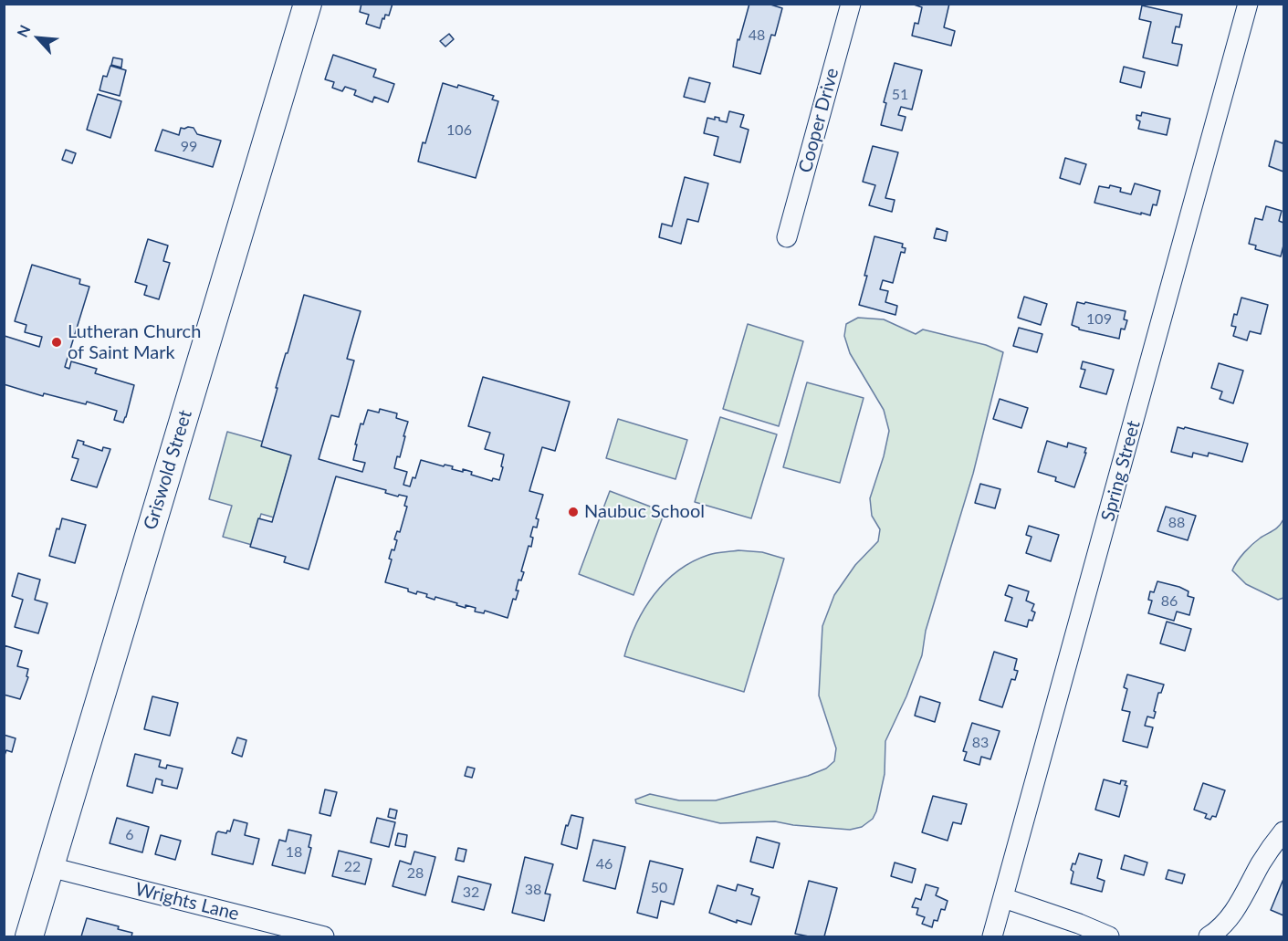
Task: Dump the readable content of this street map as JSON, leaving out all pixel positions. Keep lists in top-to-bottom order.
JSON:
{
  "streets": {
    "main road": ["Griswold Street"],
    "street": ["Cooper Drive", "Spring Street", "Wrights Lane"]
  },
  "crossings": [
    ["Griswold Street", "Wrights Lane"]
  ],
  "places": ["Lutheran Church of Saint Mark", "Naubuc School"],
  "house_numbers": [
    "48",
    "51",
    "106",
    "99",
    "109",
    "88",
    "86",
    "83",
    "6",
    "18",
    "46",
    "22",
    "28",
    "50",
    "38",
    "32"
  ],
  "north": "top left"
}
